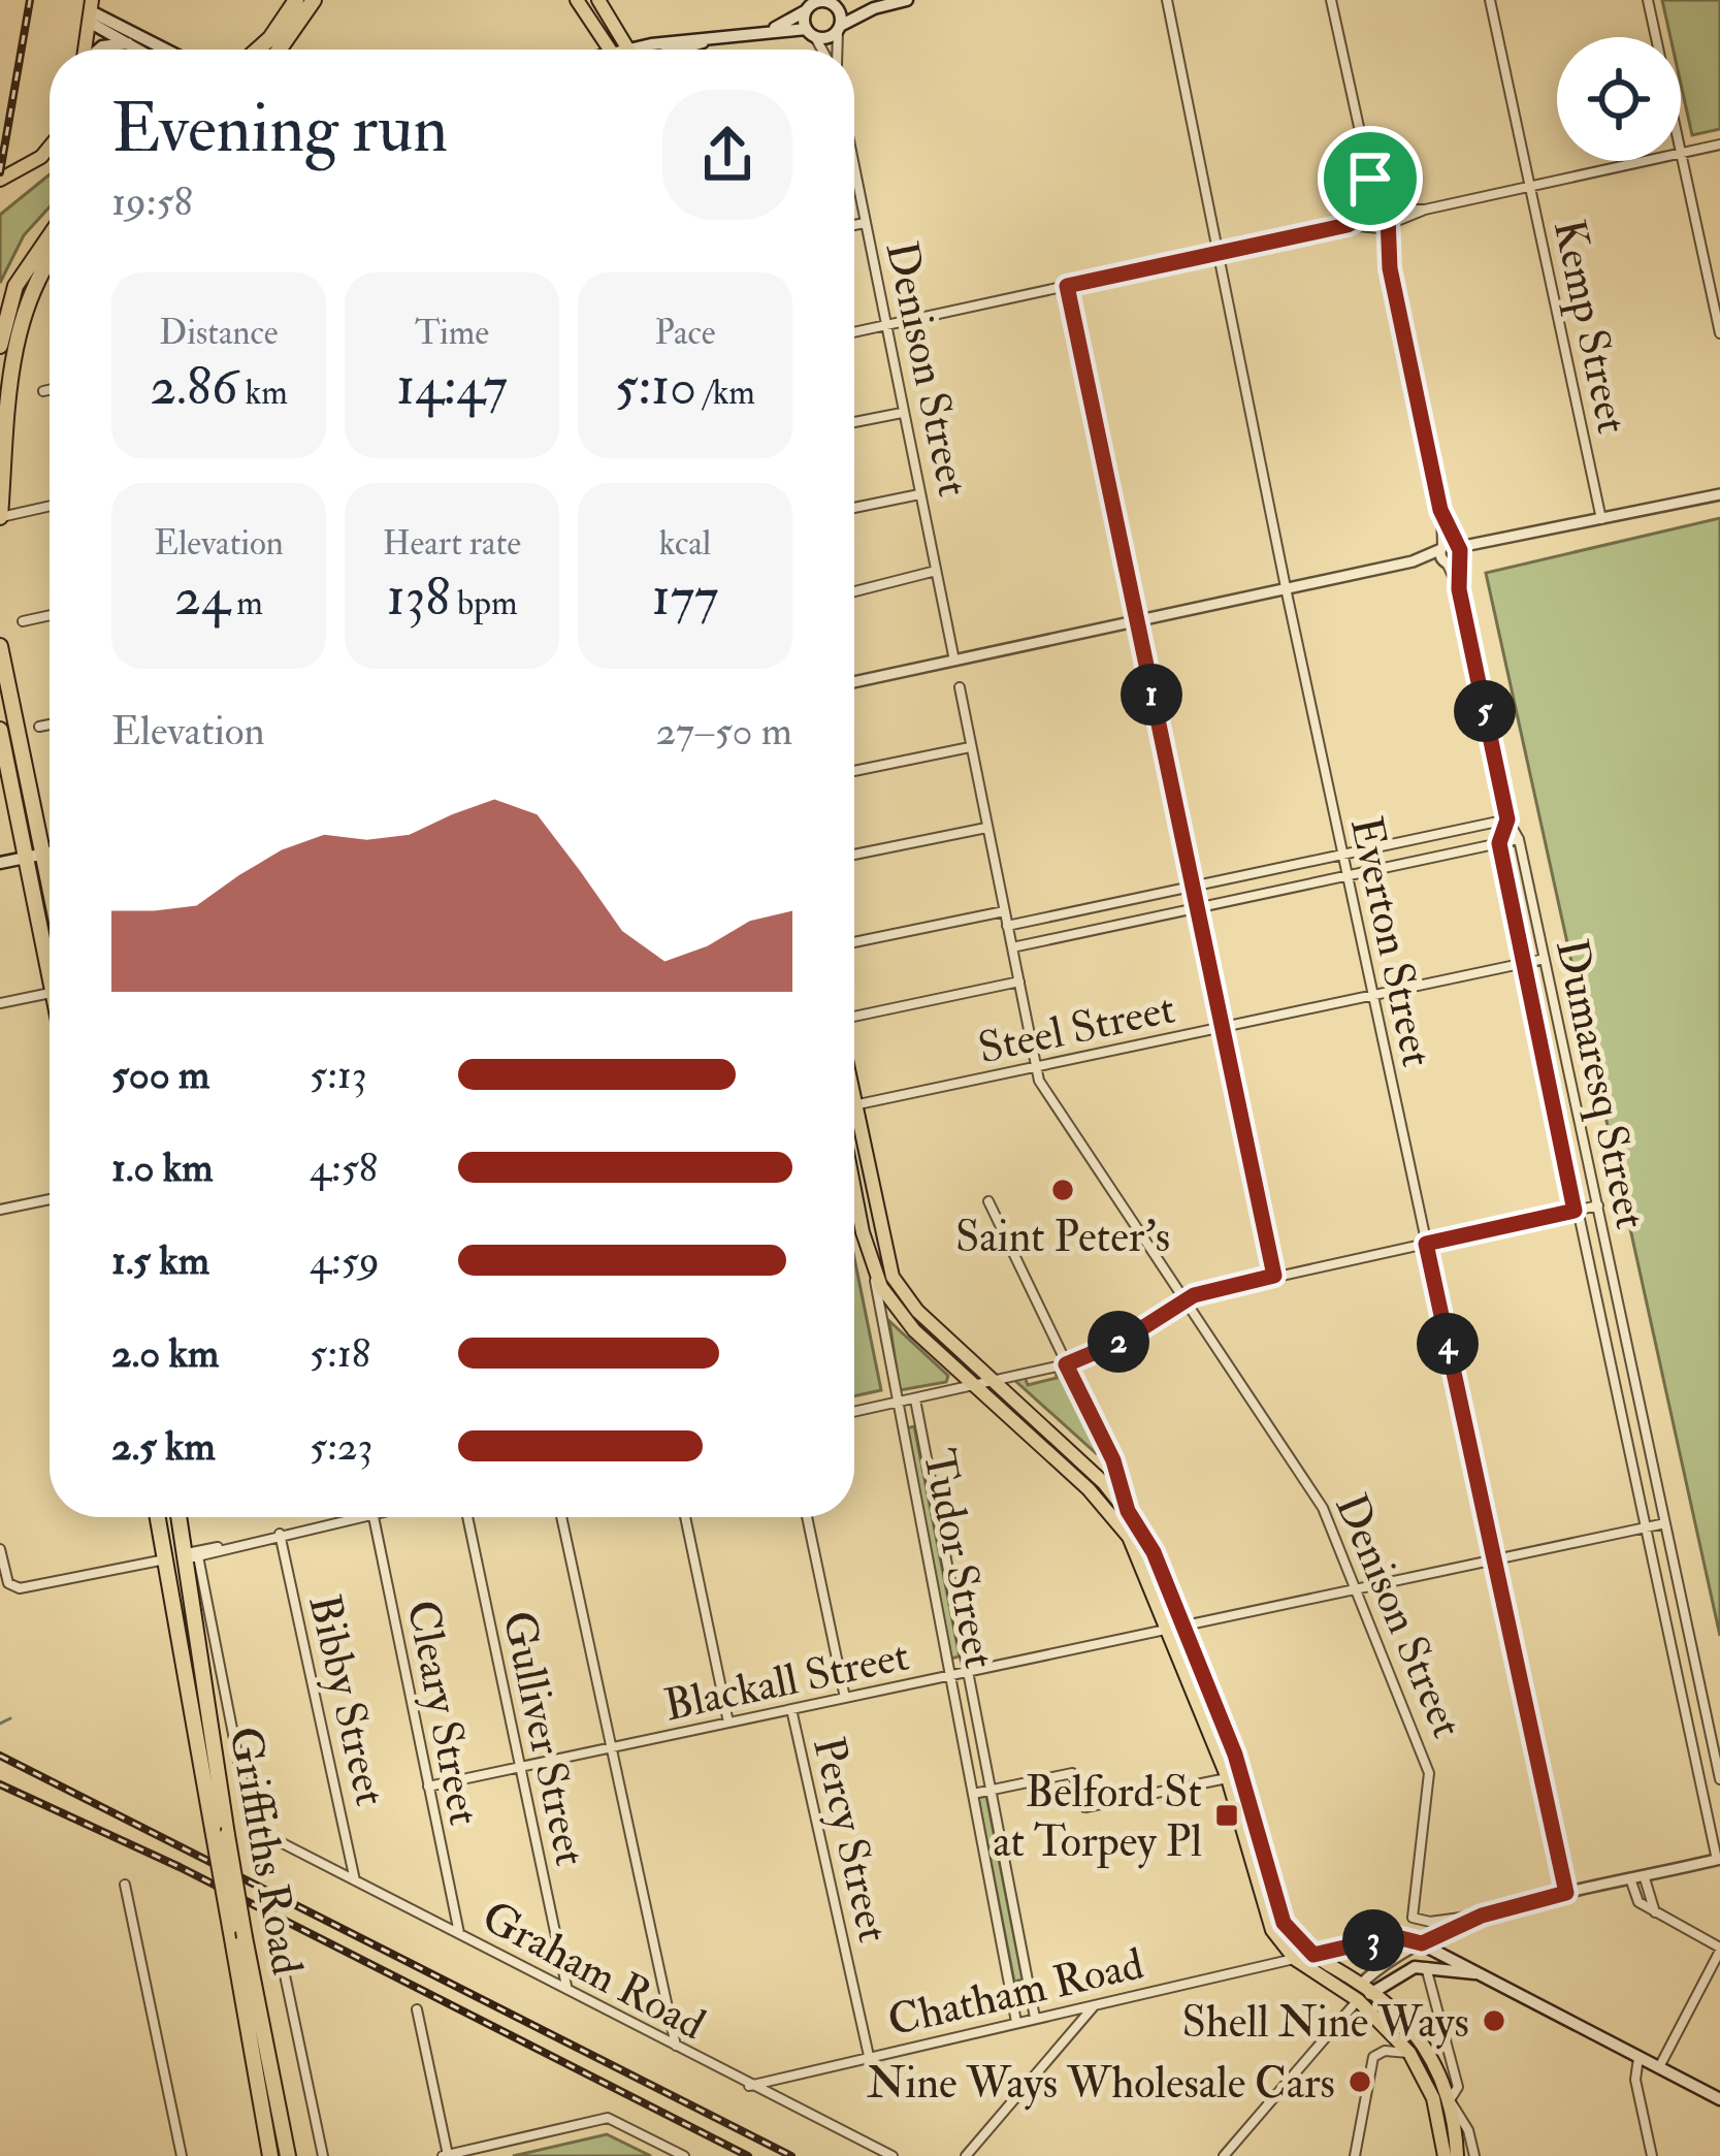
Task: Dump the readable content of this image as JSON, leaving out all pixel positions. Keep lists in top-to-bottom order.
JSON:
{
  "streets": {
    "highway": ["Griffiths Road"],
    "main road": ["Tudor Street"],
    "street": [
      "Kemp Street",
      "Denison Street",
      "Everton Street",
      "Steel Street",
      "Dumaresq Street",
      "Blackall Street",
      "Bibby Street",
      "Cleary Street",
      "Gulliver Street",
      "Percy Street",
      "Graham Road",
      "Chatham Road"
    ]
  },
  "crossings": [
    ["Denison Street", "Steel Street"],
    ["Denison Street", "Blackall Street"],
    ["Everton Street", "Steel Street"],
    ["Everton Street", "Blackall Street"],
    ["Steel Street", "Dumaresq Street"],
    ["Dumaresq Street", "Blackall Street"],
    ["Tudor Street", "Blackall Street"],
    ["Tudor Street", "Chatham Road"],
    ["Blackall Street", "Cleary Street"],
    ["Blackall Street", "Gulliver Street"],
    ["Blackall Street", "Percy Street"],
    ["Bibby Street", "Graham Road"],
    ["Cleary Street", "Graham Road"],
    ["Gulliver Street", "Graham Road"],
    ["Percy Street", "Chatham Road"],
    ["Griffiths Road", "Graham Road"],
    ["Graham Road", "Chatham Road"]
  ],
  "places": {
    "other": ["Saint Peter's", "Shell Nine Ways", "Nine Ways Wholesale Cars"],
    "transit": ["Belford St at Torpey Pl"]
  },
  "page": {
    "heading": ["Evening run", "19:58"],
    "stats": [
      ["Distance", "2.86 km"],
      ["Time", "14:47"],
      ["Pace", "5:10 /km"],
      ["Elevation", "24 m"],
      ["Heart rate", "138 bpm"],
      ["kcal", "177"]
    ],
    "pins": [
      "1",
      "5",
      "2",
      "4",
      "3"
    ],
    "chart": ["Elevation", "27–50 m"],
    "list": [
      {
        "name": "500 m",
        "note": "5:13"
      },
      {
        "name": "1.0 km",
        "note": "4:58"
      },
      {
        "name": "1.5 km",
        "note": "4:59"
      },
      {
        "name": "2.0 km",
        "note": "5:18"
      },
      {
        "name": "2.5 km",
        "note": "5:23"
      }
    ]
  }
}
